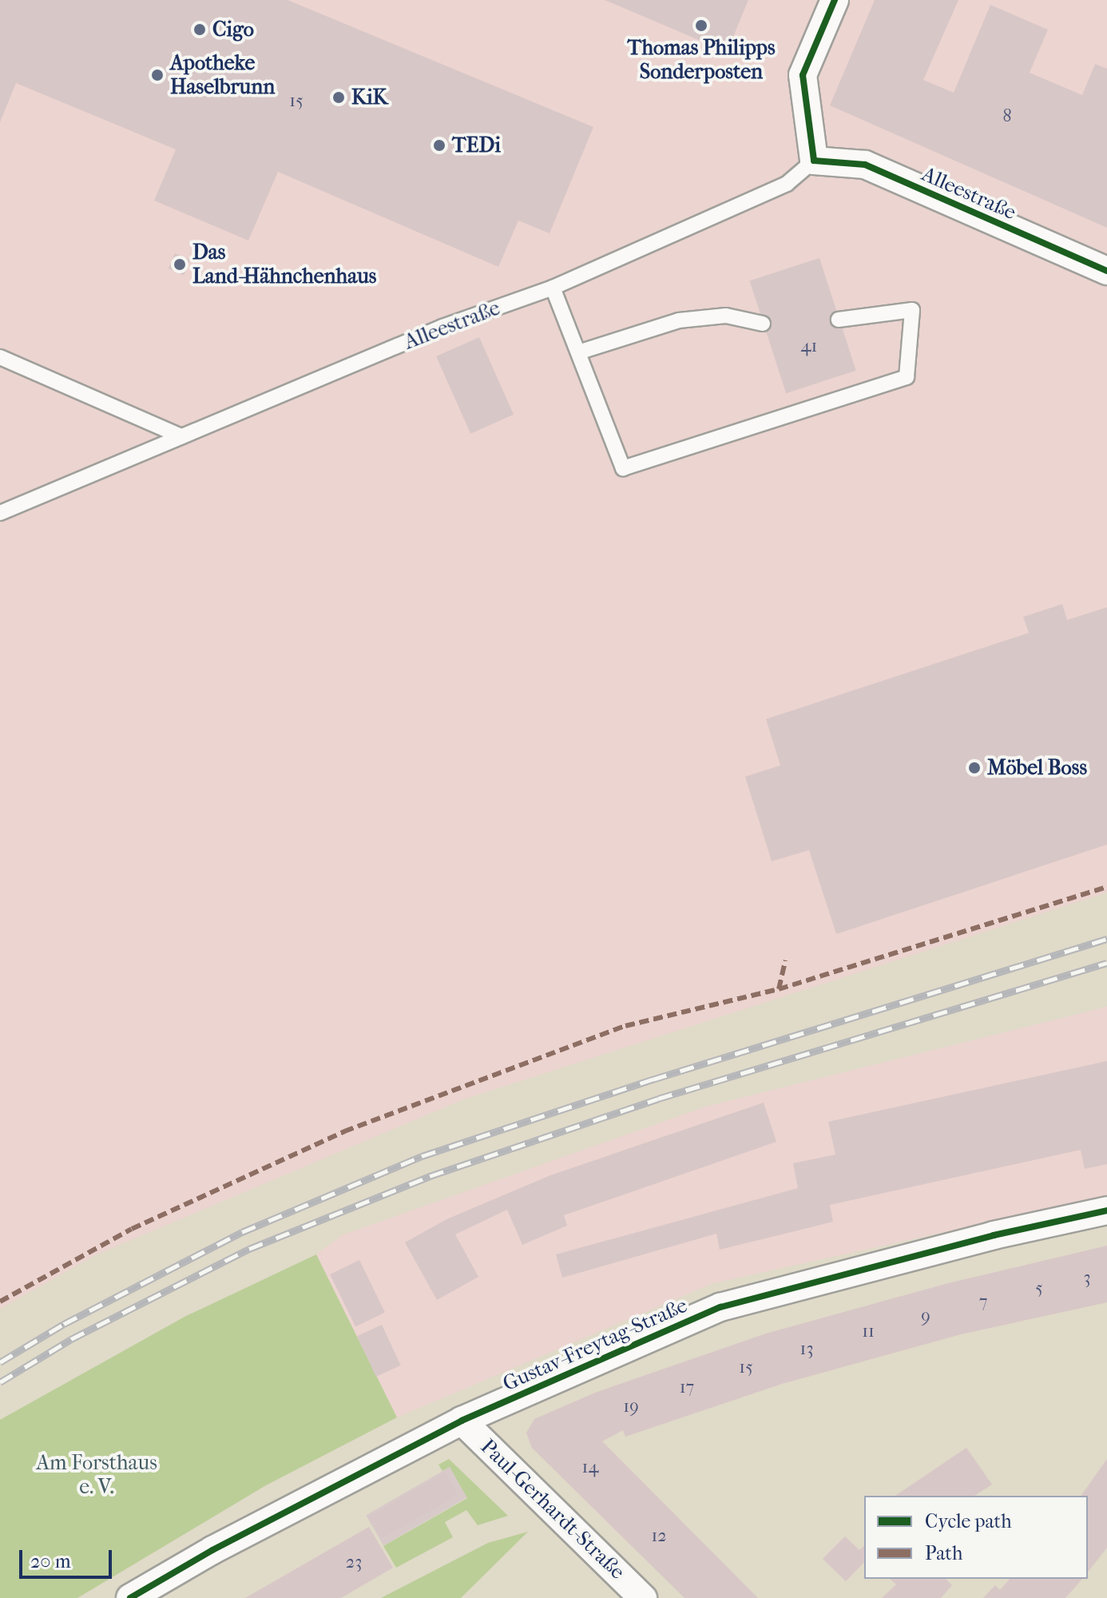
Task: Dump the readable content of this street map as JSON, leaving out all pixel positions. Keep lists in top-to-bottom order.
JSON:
{
  "streets": {
    "street": ["Alleestraße", "Gustav-Freytag-Straße", "Paul-Gerhardt-Straße"]
  },
  "crossings": [
    ["Gustav-Freytag-Straße", "Paul-Gerhardt-Straße"]
  ],
  "parks": ["Am Forsthaus e. V."],
  "places": [
    "Thomas Philipps Sonderposten",
    "Cigo",
    "Apotheke Haselbrunn",
    "KiK",
    "TEDi",
    "Das Land-Hähnchenhaus",
    "Möbel Boss"
  ],
  "house_numbers": [
    "15",
    "8",
    "41",
    "3",
    "5",
    "7",
    "9",
    "11",
    "13",
    "15",
    "17",
    "19",
    "14",
    "12",
    "23"
  ],
  "legend": ["Cycle path", "Path"],
  "scale_bar": "20 m"
}
